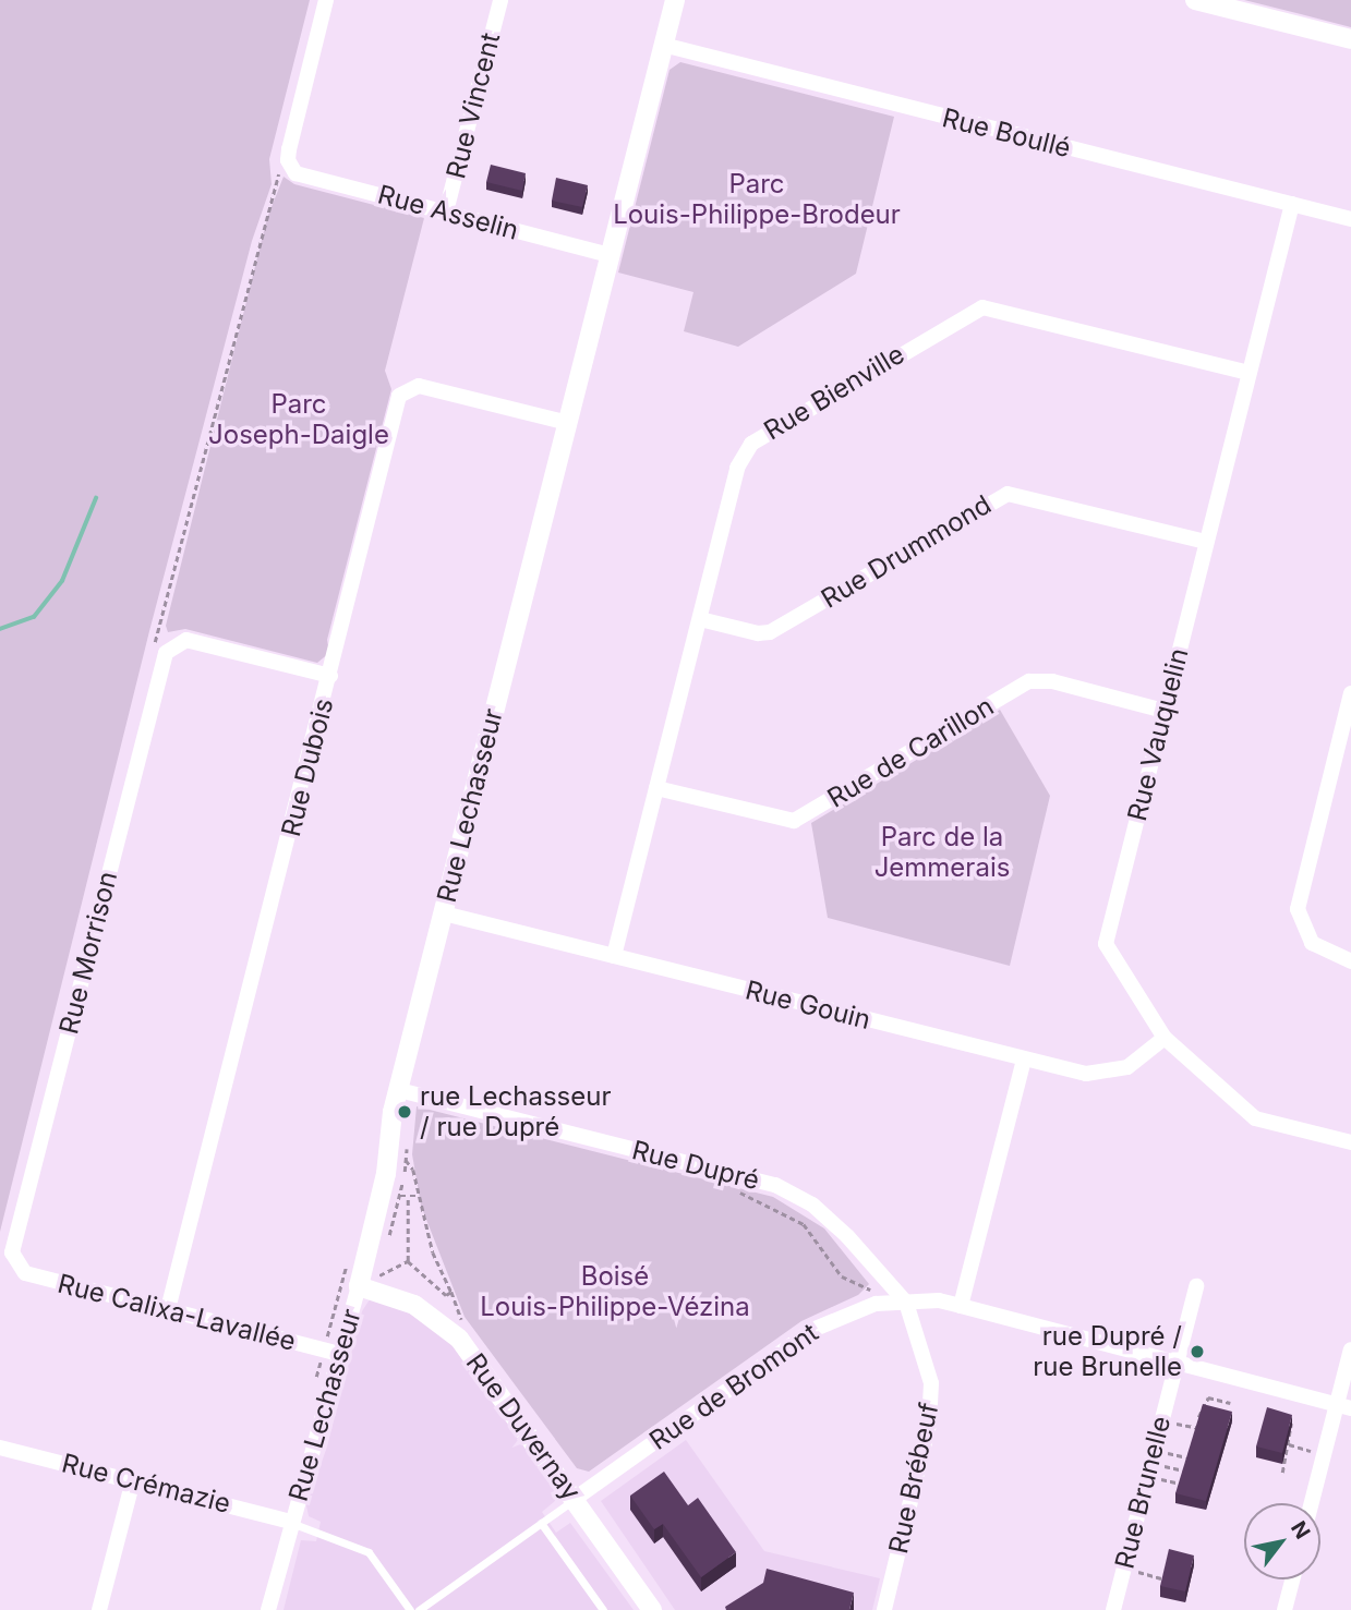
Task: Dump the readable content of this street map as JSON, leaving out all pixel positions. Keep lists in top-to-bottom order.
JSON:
{
  "streets": {
    "street": [
      "Rue Vincent",
      "Rue Boullé",
      "Rue Asselin",
      "Rue Bienville",
      "Rue Drummond",
      "Rue Vauquelin",
      "Rue de Carillon",
      "Rue Dubois",
      "Rue Lechasseur",
      "Rue Morrison",
      "Rue Gouin",
      "Rue Dupré",
      "Rue Calixa-Lavallée",
      "Rue de Bromont",
      "Rue Duvernay",
      "Rue Brébeuf",
      "Rue Crémazie",
      "Rue Brunelle"
    ]
  },
  "crossings": [
    ["Rue Vincent", "Rue Asselin"],
    ["Rue Boullé", "Rue Vauquelin"],
    ["Rue Boullé", "Rue Lechasseur"],
    ["Rue Asselin", "Rue Lechasseur"],
    ["Rue Bienville", "Rue Drummond"],
    ["Rue Bienville", "Rue Vauquelin"],
    ["Rue Bienville", "Rue de Carillon"],
    ["Rue Bienville", "Rue Gouin"],
    ["Rue Drummond", "Rue Vauquelin"],
    ["Rue Vauquelin", "Rue de Carillon"],
    ["Rue Vauquelin", "Rue Gouin"],
    ["Rue Dubois", "Rue Lechasseur"],
    ["Rue Dubois", "Rue Morrison"],
    ["Rue Dubois", "Rue Calixa-Lavallée"],
    ["Rue Lechasseur", "Rue Gouin"],
    ["Rue Lechasseur", "Rue Dupré"],
    ["Rue Lechasseur", "Rue Calixa-Lavallée"],
    ["Rue Lechasseur", "Rue Duvernay"],
    ["Rue Lechasseur", "Rue Crémazie"],
    ["Rue Morrison", "Rue Calixa-Lavallée"],
    ["Rue Dupré", "Rue de Bromont"],
    ["Rue Dupré", "Rue Brébeuf"],
    ["Rue de Bromont", "Rue Duvernay"],
    ["Rue de Bromont", "Rue Brébeuf"]
  ],
  "parks": [
    "Parc Louis-Philippe-Brodeur",
    "Parc Joseph-Daigle",
    "Parc de la Jemmerais",
    "Boisé Louis-Philippe-Vézina"
  ],
  "places": ["rue Lechasseur / rue Dupré", "rue Dupré / rue Brunelle"],
  "north": "top right"
}
